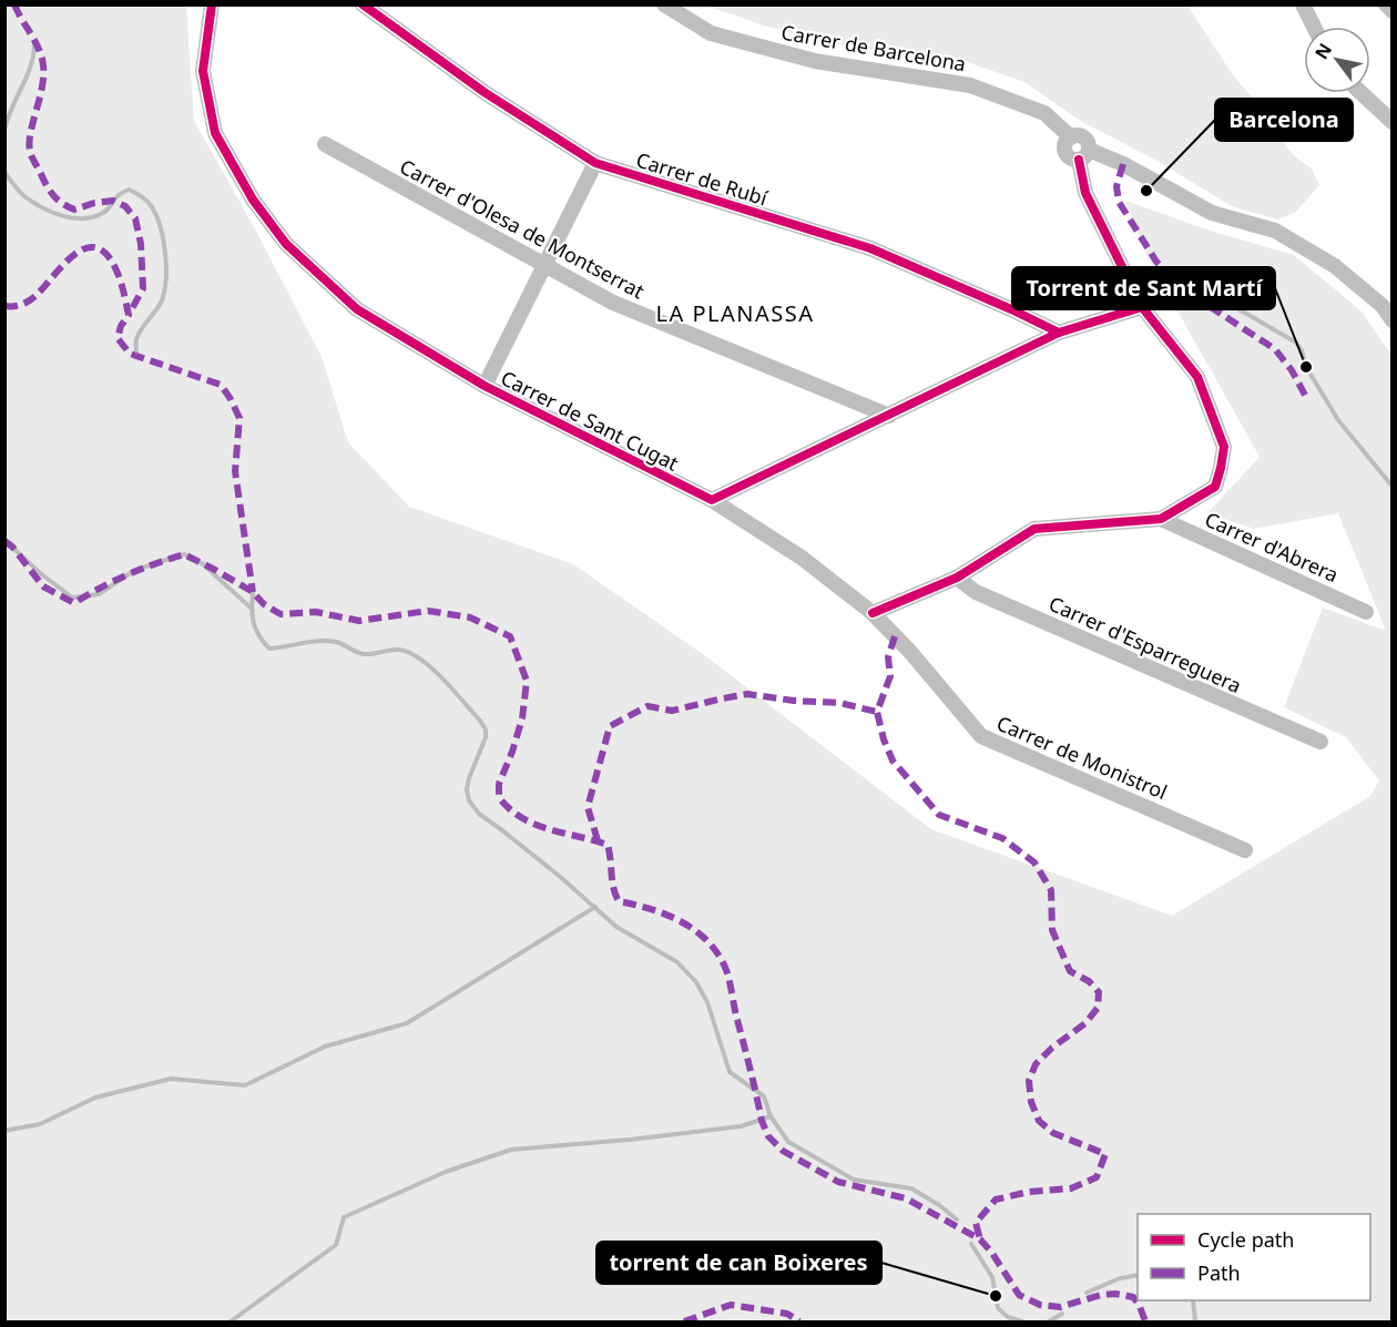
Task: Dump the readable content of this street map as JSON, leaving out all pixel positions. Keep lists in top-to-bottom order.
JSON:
{
  "streets": {
    "street": [
      "Carrer de Barcelona",
      "Carrer de Rubí",
      "Carrer d'Olesa de Montserrat",
      "Carrer de Sant Cugat",
      "Carrer d'Abrera",
      "Carrer d'Esparreguera",
      "Carrer de Monistrol"
    ]
  },
  "crossings": [
    ["Carrer de Sant Cugat", "Carrer de Monistrol"]
  ],
  "districts": ["LA PLANASSA"],
  "places": ["Barcelona", "Torrent de Sant Martí", "torrent de can Boixeres"],
  "legend": ["Cycle path", "Path"],
  "north": "top left"
}
